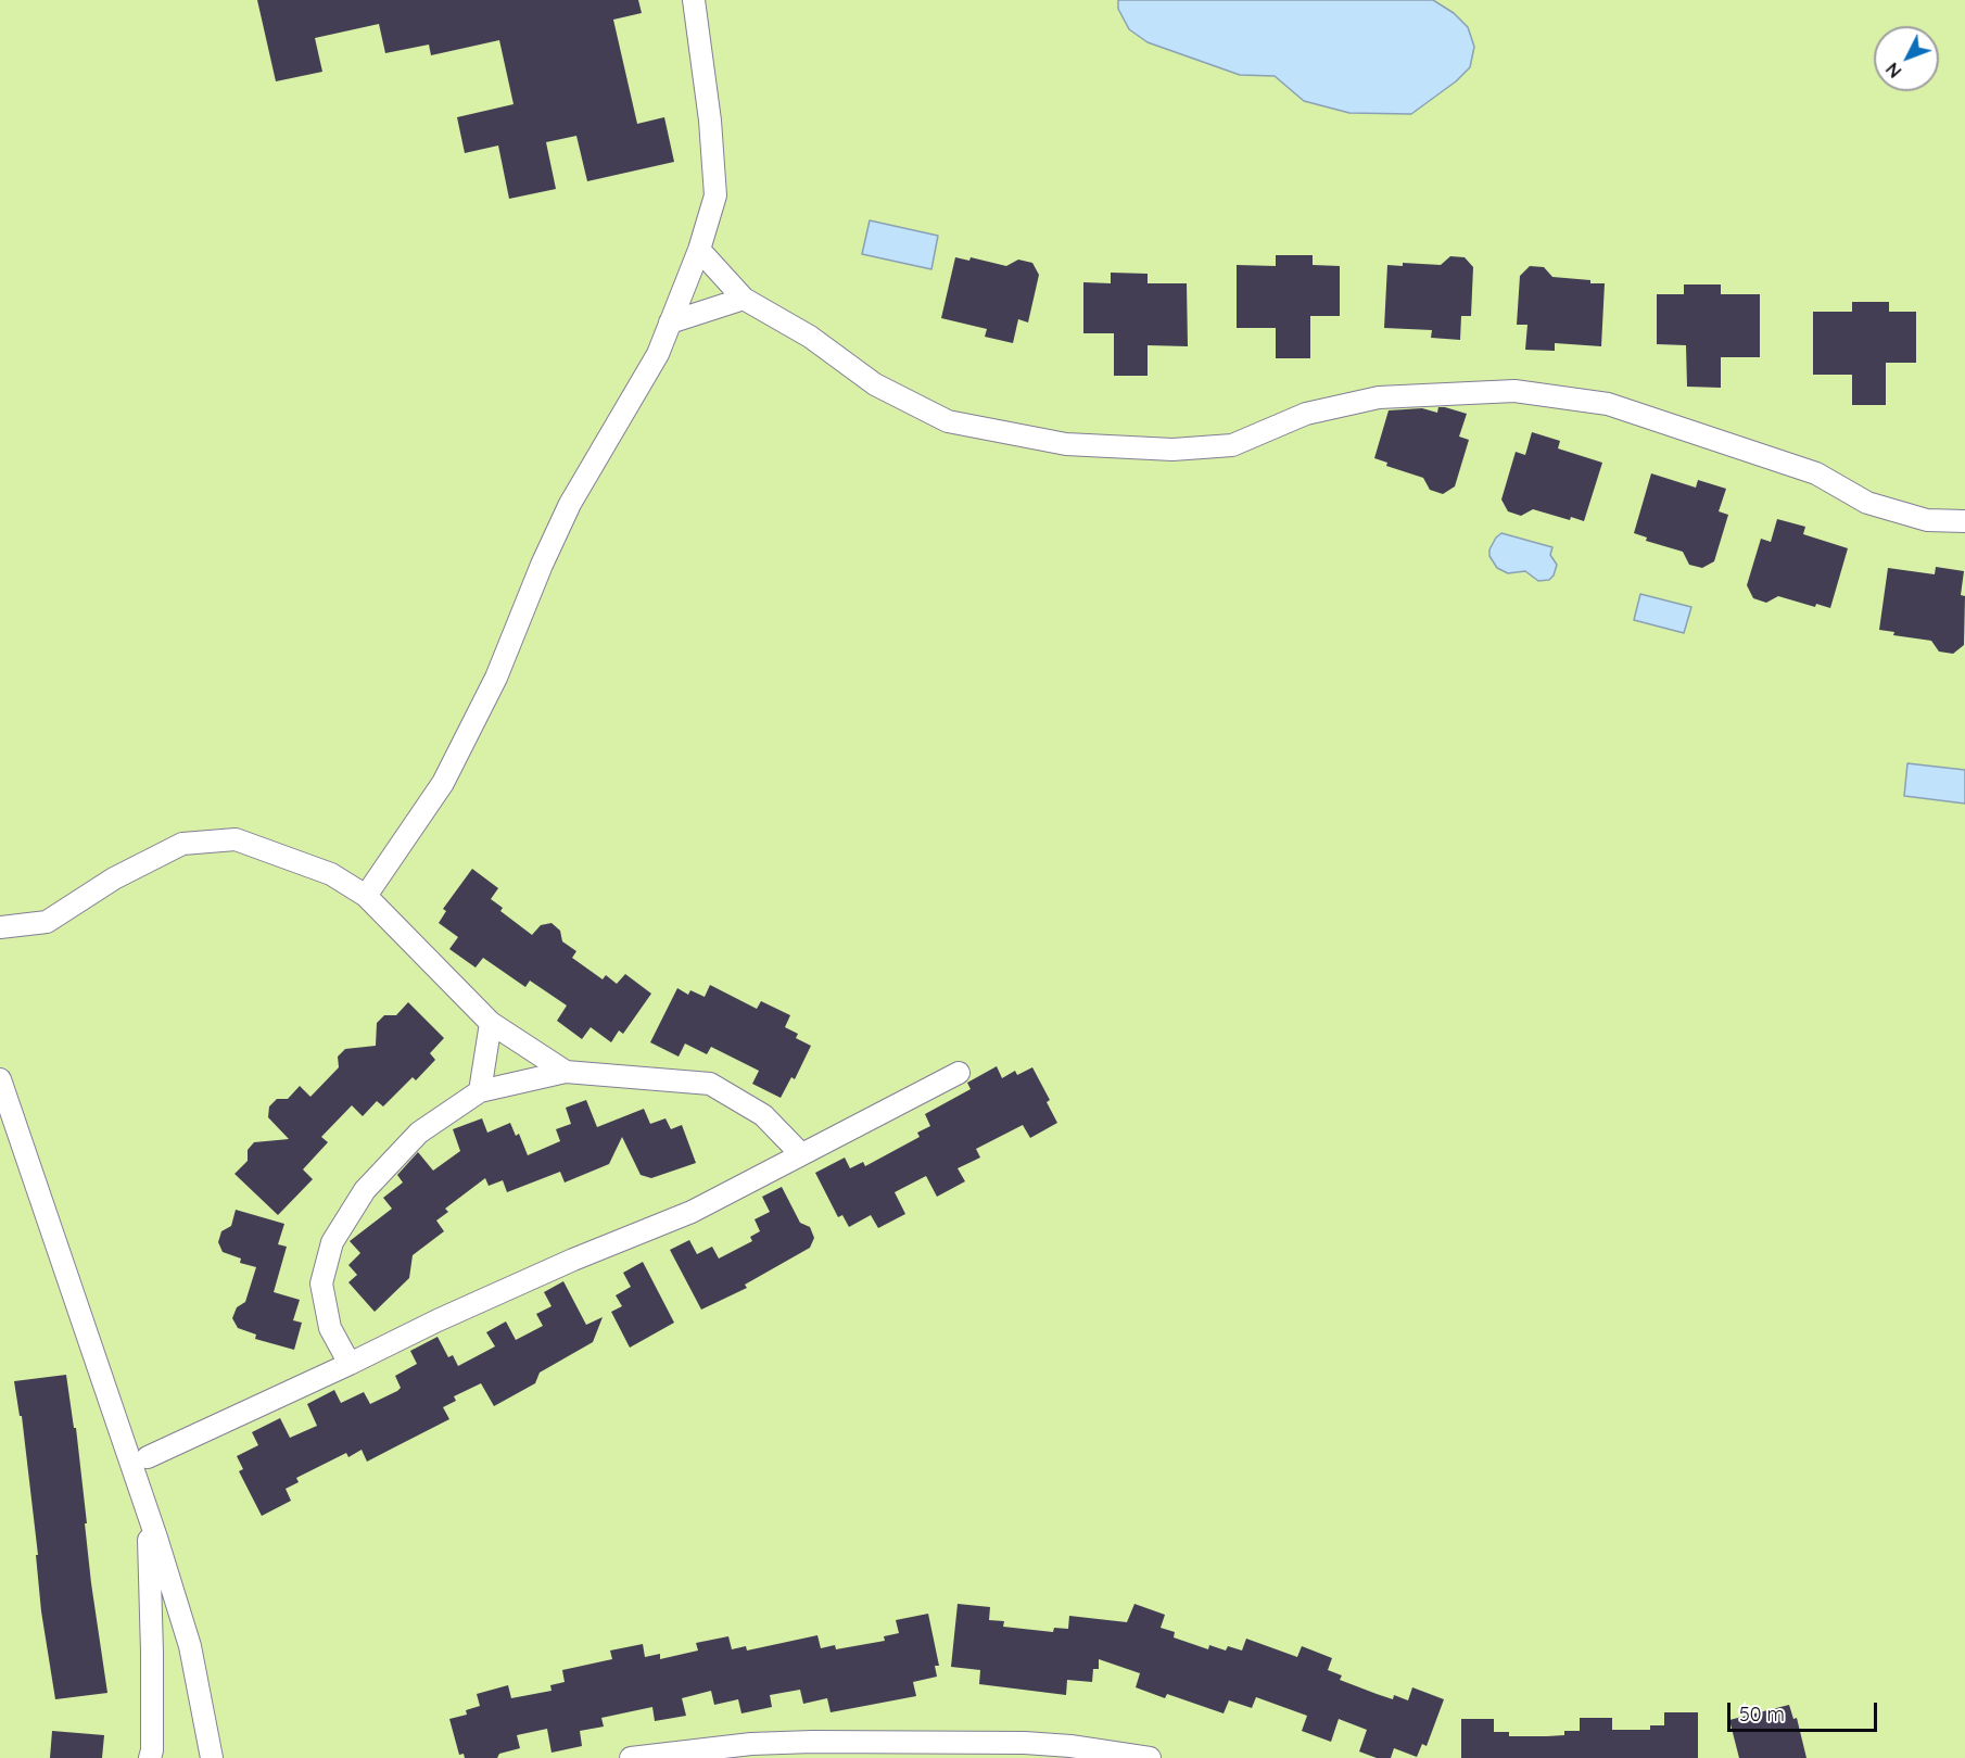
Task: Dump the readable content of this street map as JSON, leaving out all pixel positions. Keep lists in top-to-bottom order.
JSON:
{
  "scale_bar": "50 m",
  "north": "bottom left"
}
